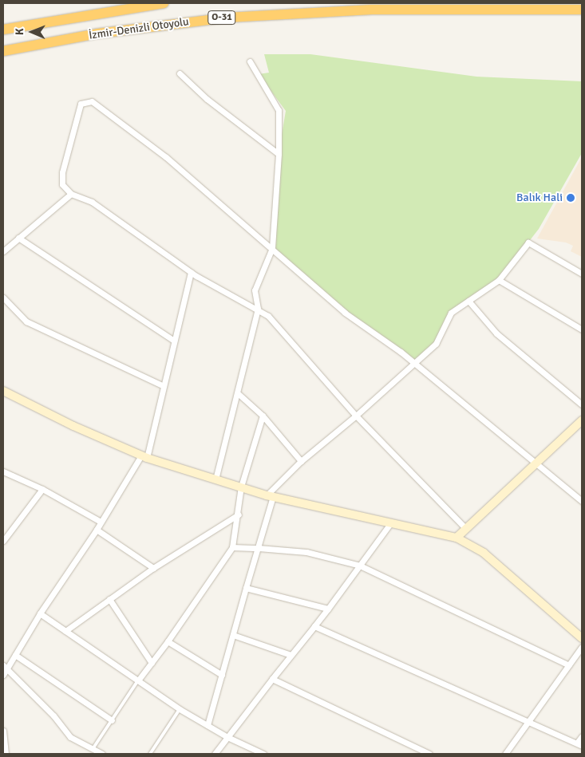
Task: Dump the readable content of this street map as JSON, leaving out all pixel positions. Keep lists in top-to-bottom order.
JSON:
{
  "streets": {
    "highway": ["O-31", "İzmir-Denizli Otoyolu"]
  },
  "places": ["Balık Hali"],
  "north": "left"
}
